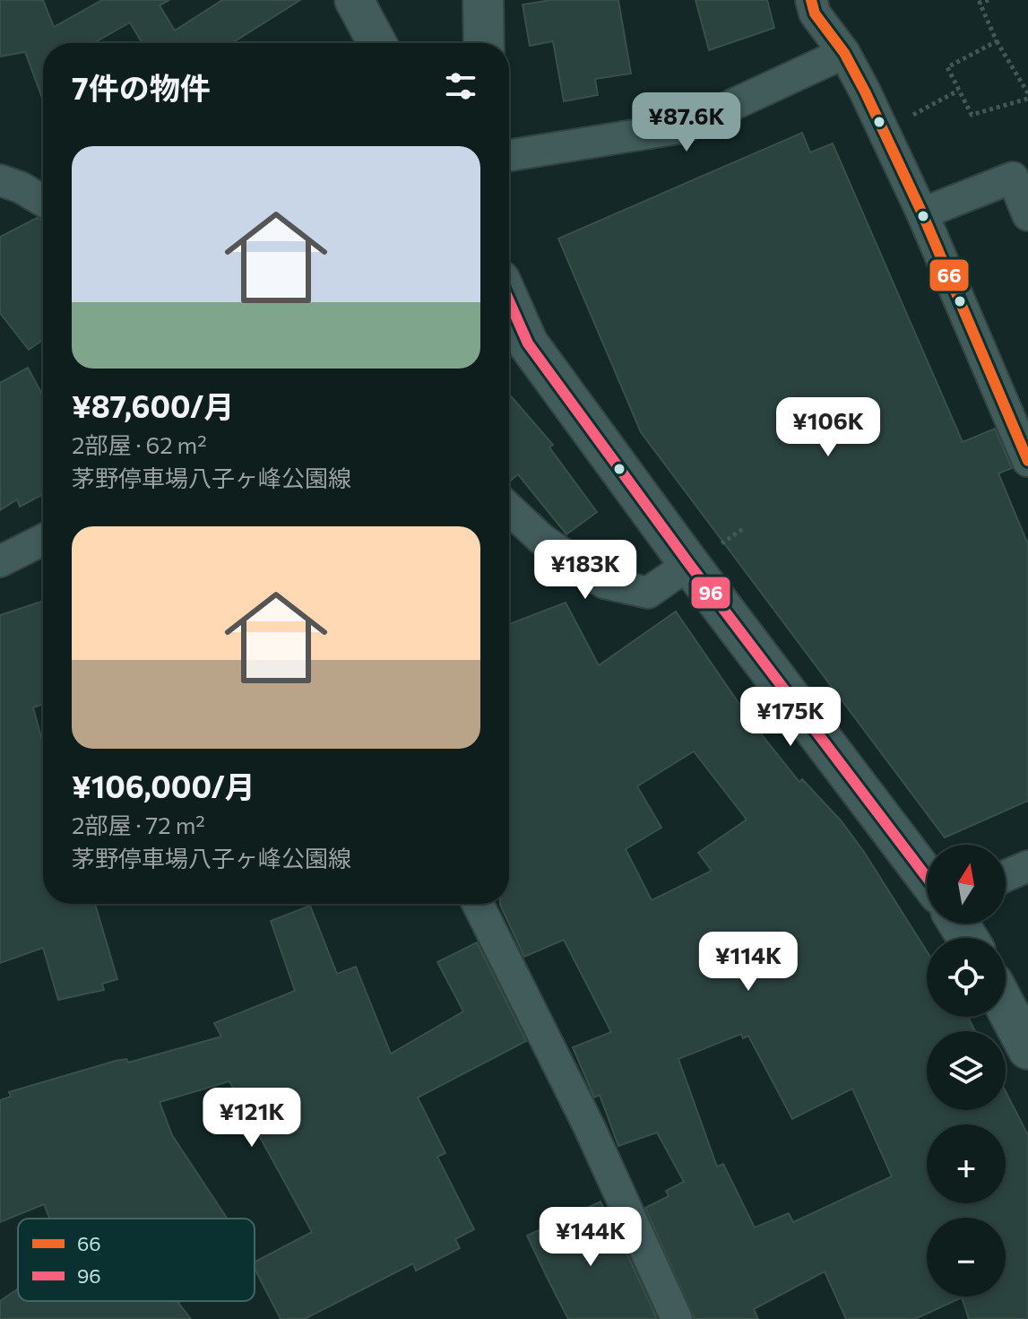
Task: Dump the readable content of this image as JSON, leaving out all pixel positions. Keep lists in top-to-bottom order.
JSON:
{
  "lines": ["transit line 66", "transit line 96"],
  "legend": ["66", "96"],
  "north": "top",
  "page": {
    "heading": "7件の物件",
    "price": [
      "¥87.6K",
      "¥106K",
      "¥183K",
      "¥175K",
      "¥114K",
      "¥121K",
      "¥144K"
    ],
    "list": [
      {
        "name": "¥87,600/月",
        "note": "2部屋 · 62 m² · 茅野停車場八子ヶ峰公園線"
      },
      {
        "name": "¥106,000/月",
        "note": "2部屋 · 72 m² · 茅野停車場八子ヶ峰公園線"
      }
    ],
    "map_buttons": ["+", "−"]
  }
}
